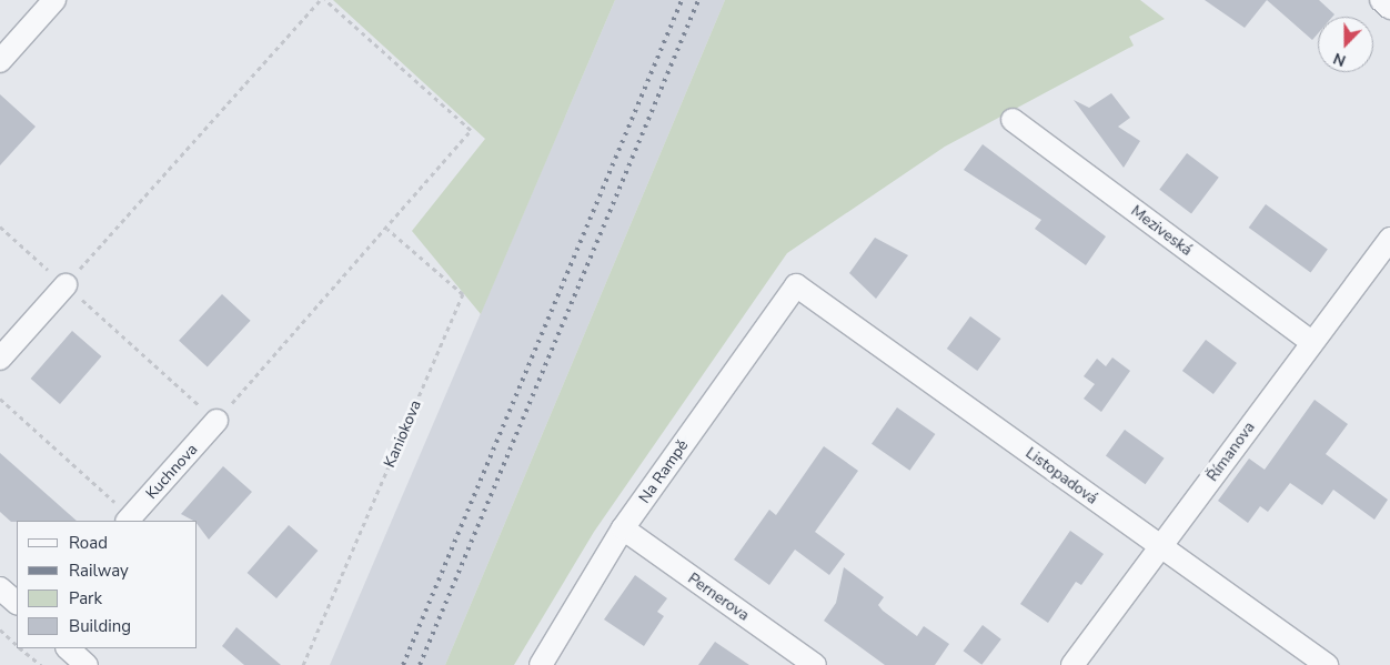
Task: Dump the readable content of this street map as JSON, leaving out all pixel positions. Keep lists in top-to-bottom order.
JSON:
{
  "streets": {
    "street": [
      "Meziveská",
      "Římanova",
      "Kuchnova",
      "Na Rampě",
      "Listopadová",
      "Pernerova"
    ],
    "path": ["Kaniokova"]
  },
  "crossings": [
    ["Meziveská", "Římanova"],
    ["Římanova", "Listopadová"],
    ["Na Rampě", "Listopadová"],
    ["Na Rampě", "Pernerova"]
  ],
  "legend": [
    "Road",
    "Railway",
    "Park",
    "Building"
  ],
  "north": "bottom"
}
